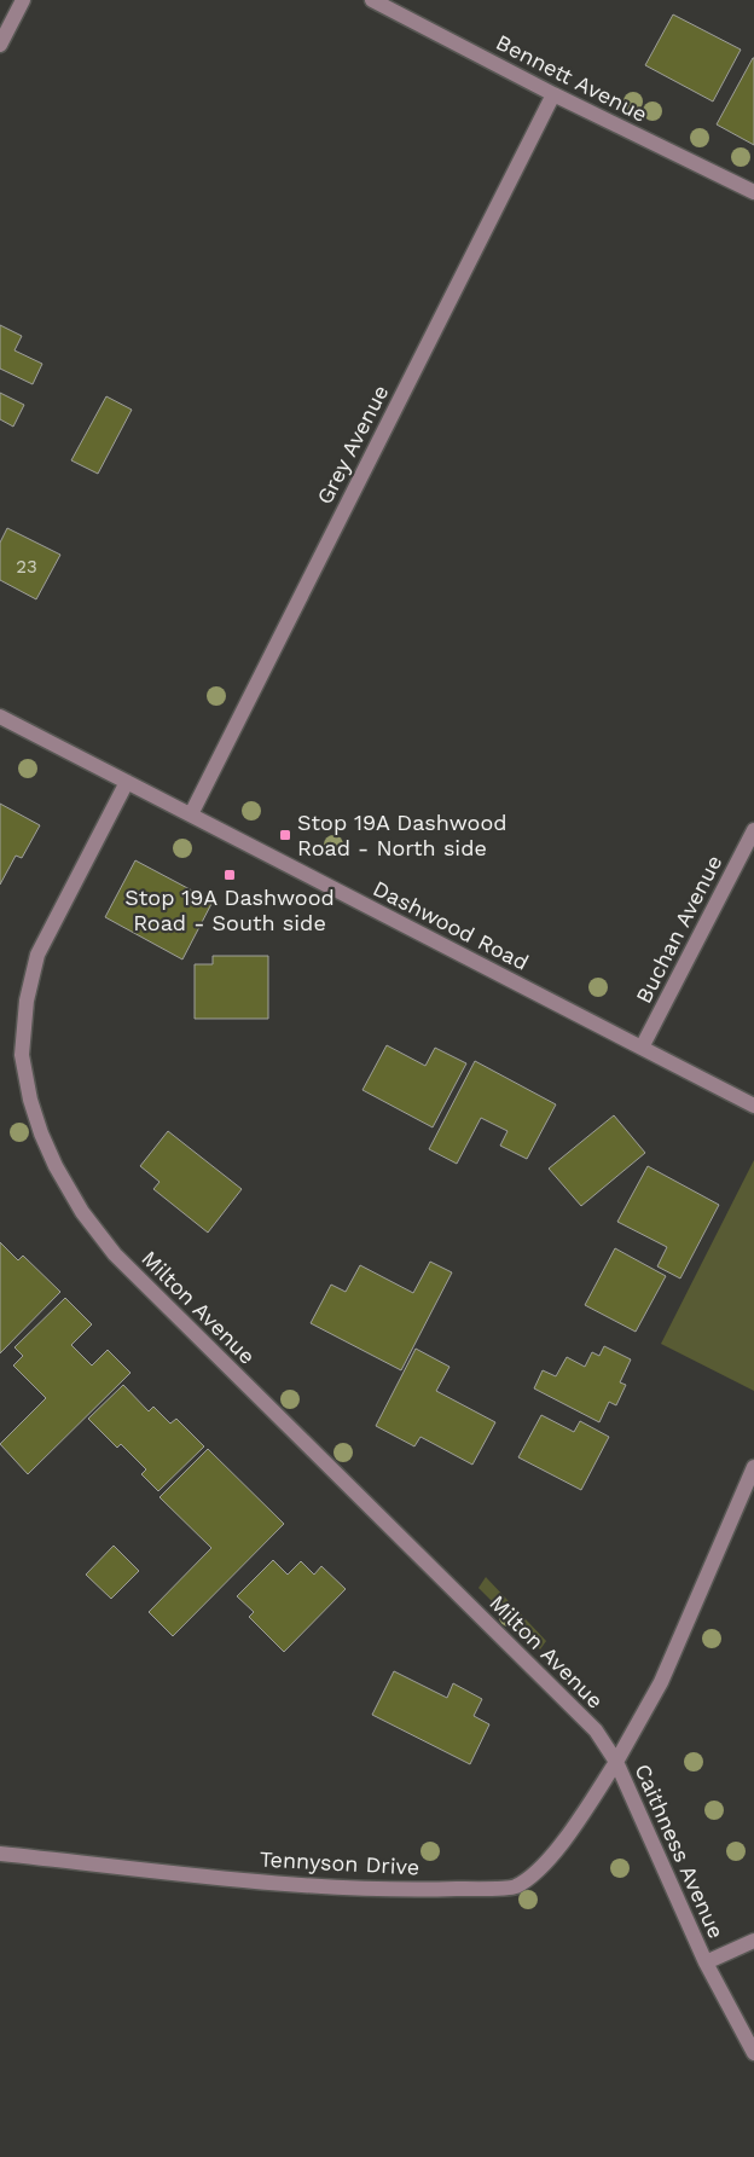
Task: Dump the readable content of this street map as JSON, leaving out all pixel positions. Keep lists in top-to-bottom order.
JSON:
{
  "streets": {
    "street": [
      "Bennett Avenue",
      "Grey Avenue",
      "Dashwood Road",
      "Buchan Avenue",
      "Milton Avenue",
      "Caithness Avenue",
      "Tennyson Drive"
    ]
  },
  "crossings": [
    ["Bennett Avenue", "Grey Avenue"],
    ["Grey Avenue", "Dashwood Road"],
    ["Dashwood Road", "Buchan Avenue"],
    ["Dashwood Road", "Milton Avenue"],
    ["Milton Avenue", "Caithness Avenue"],
    ["Milton Avenue", "Tennyson Drive"],
    ["Caithness Avenue", "Tennyson Drive"]
  ],
  "places": {
    "transit": ["Stop 19A Dashwood Road - North side", "Stop 19A Dashwood Road - South side"]
  },
  "house_numbers": ["23"]
}
